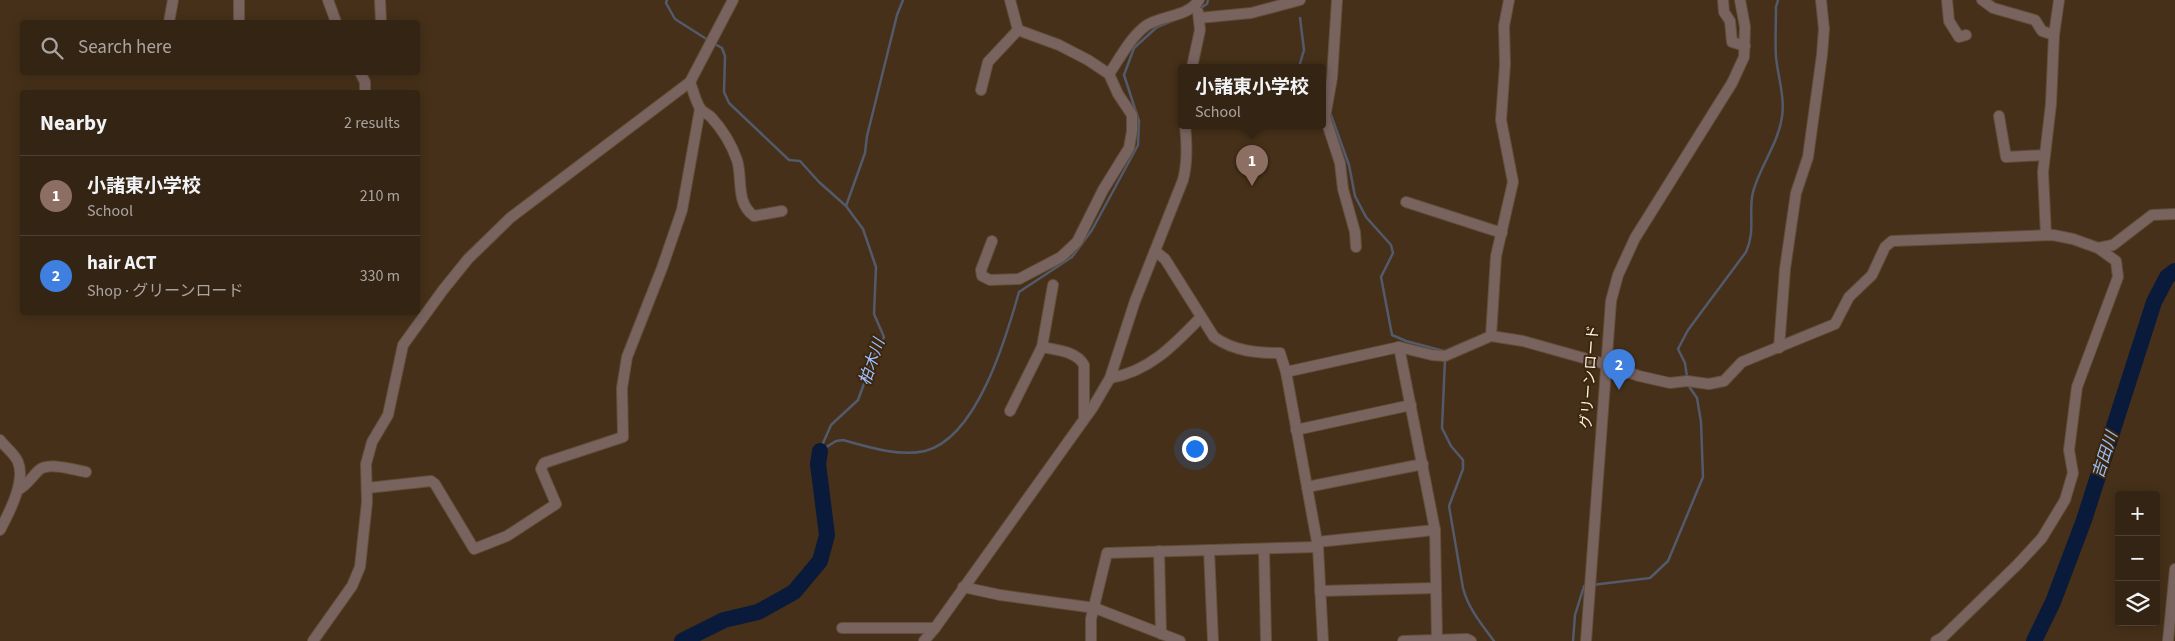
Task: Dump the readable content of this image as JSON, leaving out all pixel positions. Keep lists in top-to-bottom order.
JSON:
{
  "streets": {
    "street": ["グリーンロード"]
  },
  "water": ["柏木川", "吉田川"],
  "page": {
    "search": "Search here",
    "popup": ["小諸東小学校", "School"],
    "heading": ["Nearby", "2 results"],
    "pins": ["1", "2"],
    "list": [
      {
        "mark": "1",
        "name": "小諸東小学校",
        "note": "School",
        "value": "210 m"
      },
      {
        "mark": "2",
        "name": "hair ACT",
        "note": "Shop · グリーンロード",
        "value": "330 m"
      }
    ],
    "map_buttons": ["+", "−"]
  }
}
